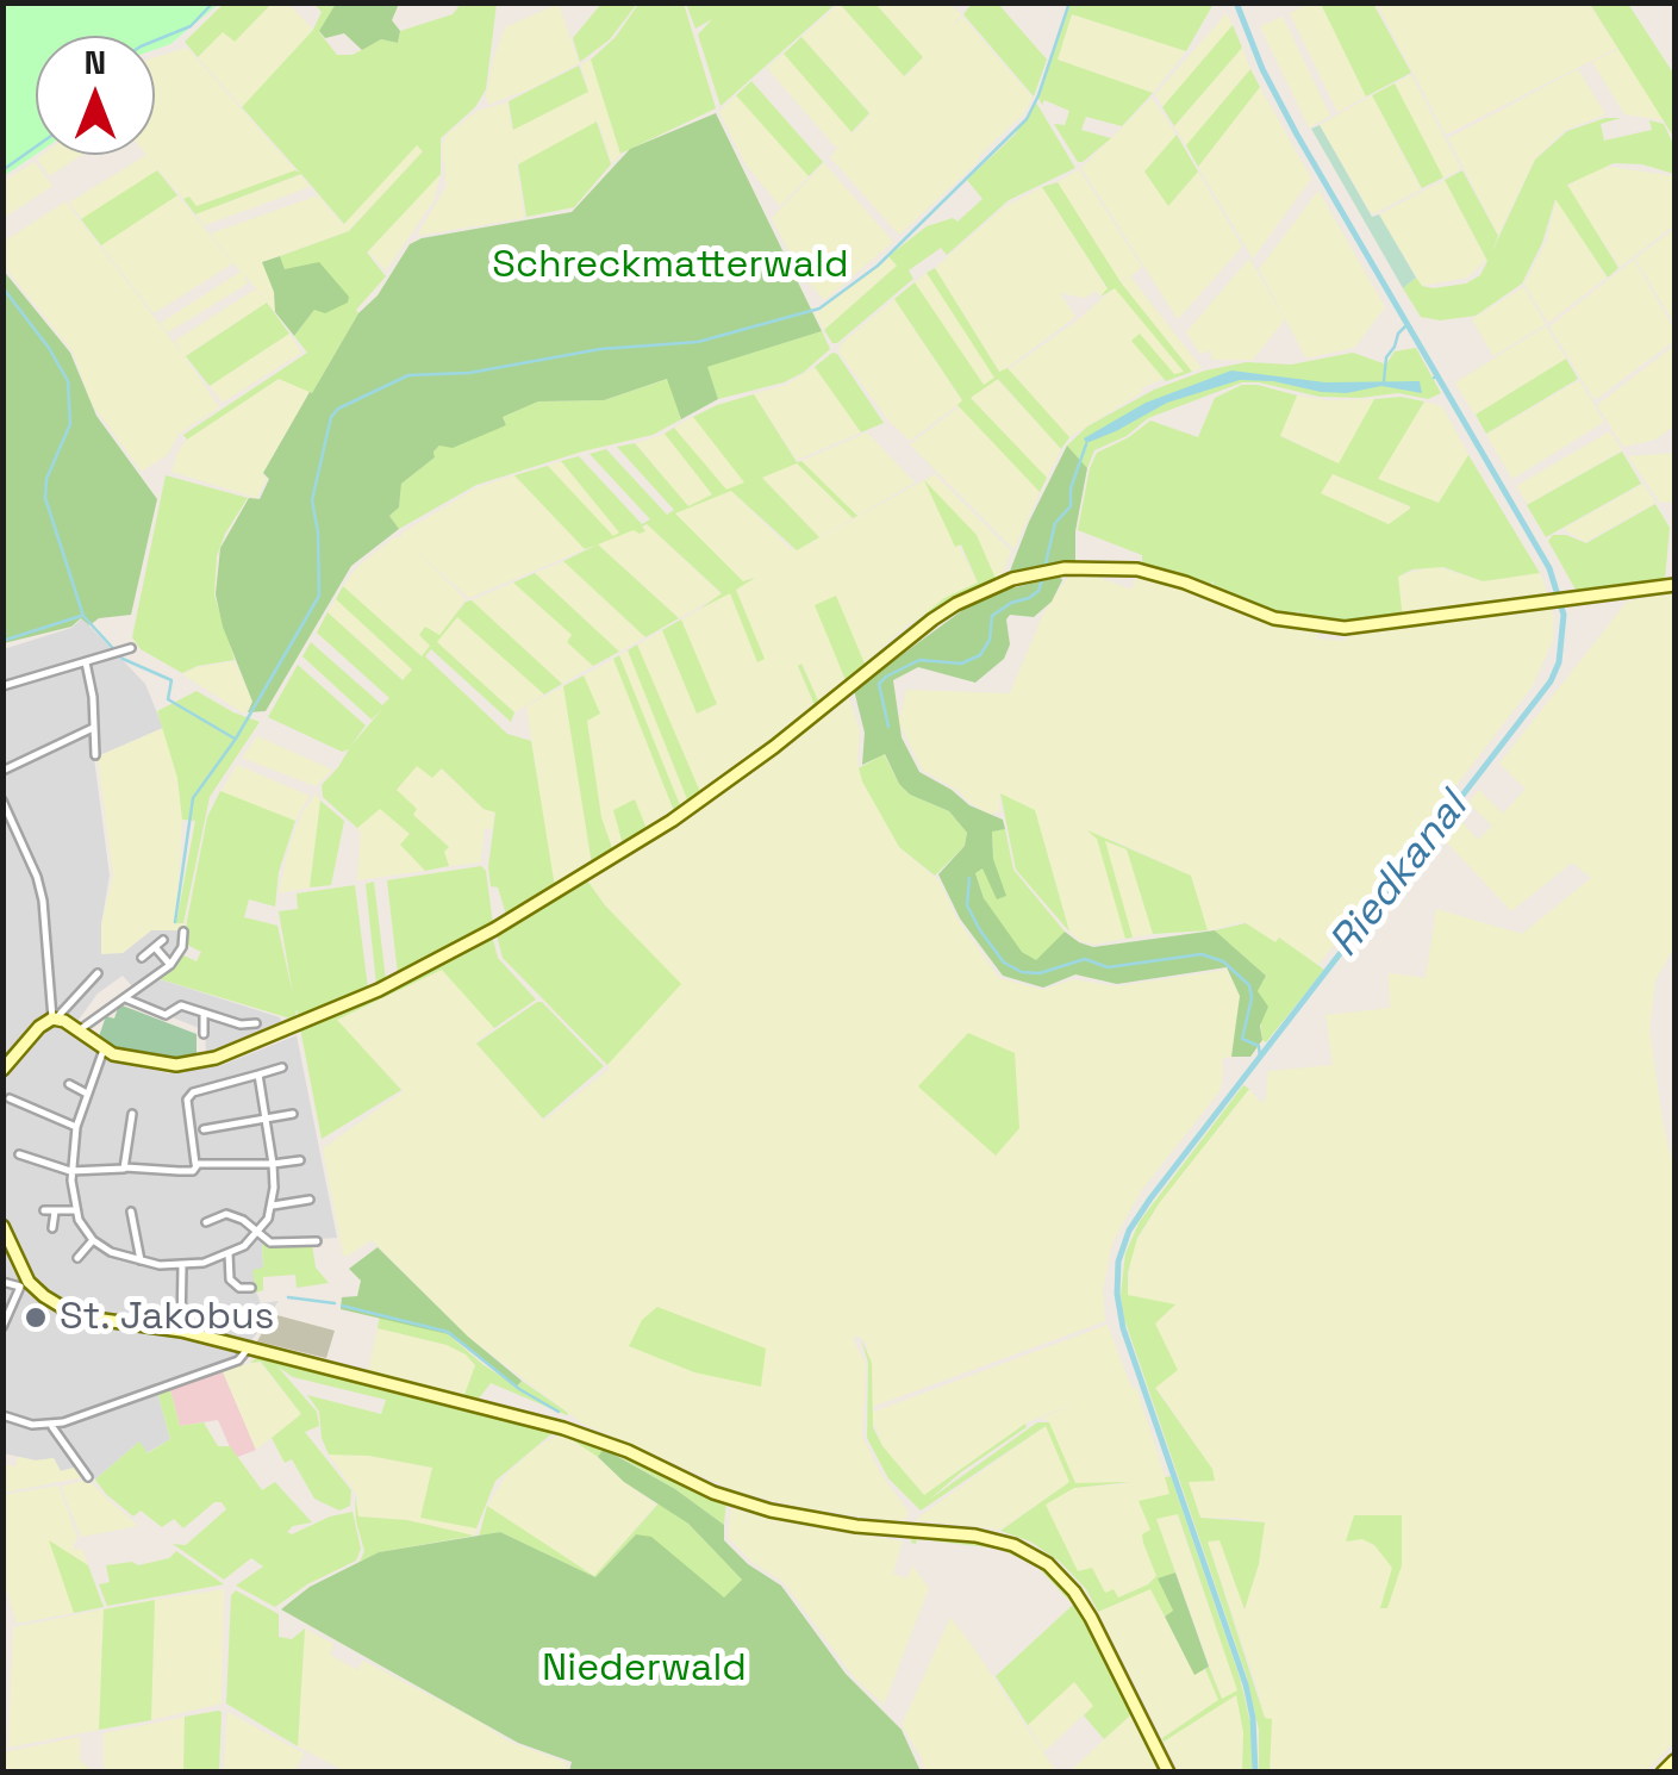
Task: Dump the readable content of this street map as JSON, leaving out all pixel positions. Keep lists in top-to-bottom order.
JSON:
{
  "water": ["Riedkanal"],
  "parks": ["Schreckmatterwald", "Niederwald"],
  "places": ["St. Jakobus"],
  "north": "top"
}
